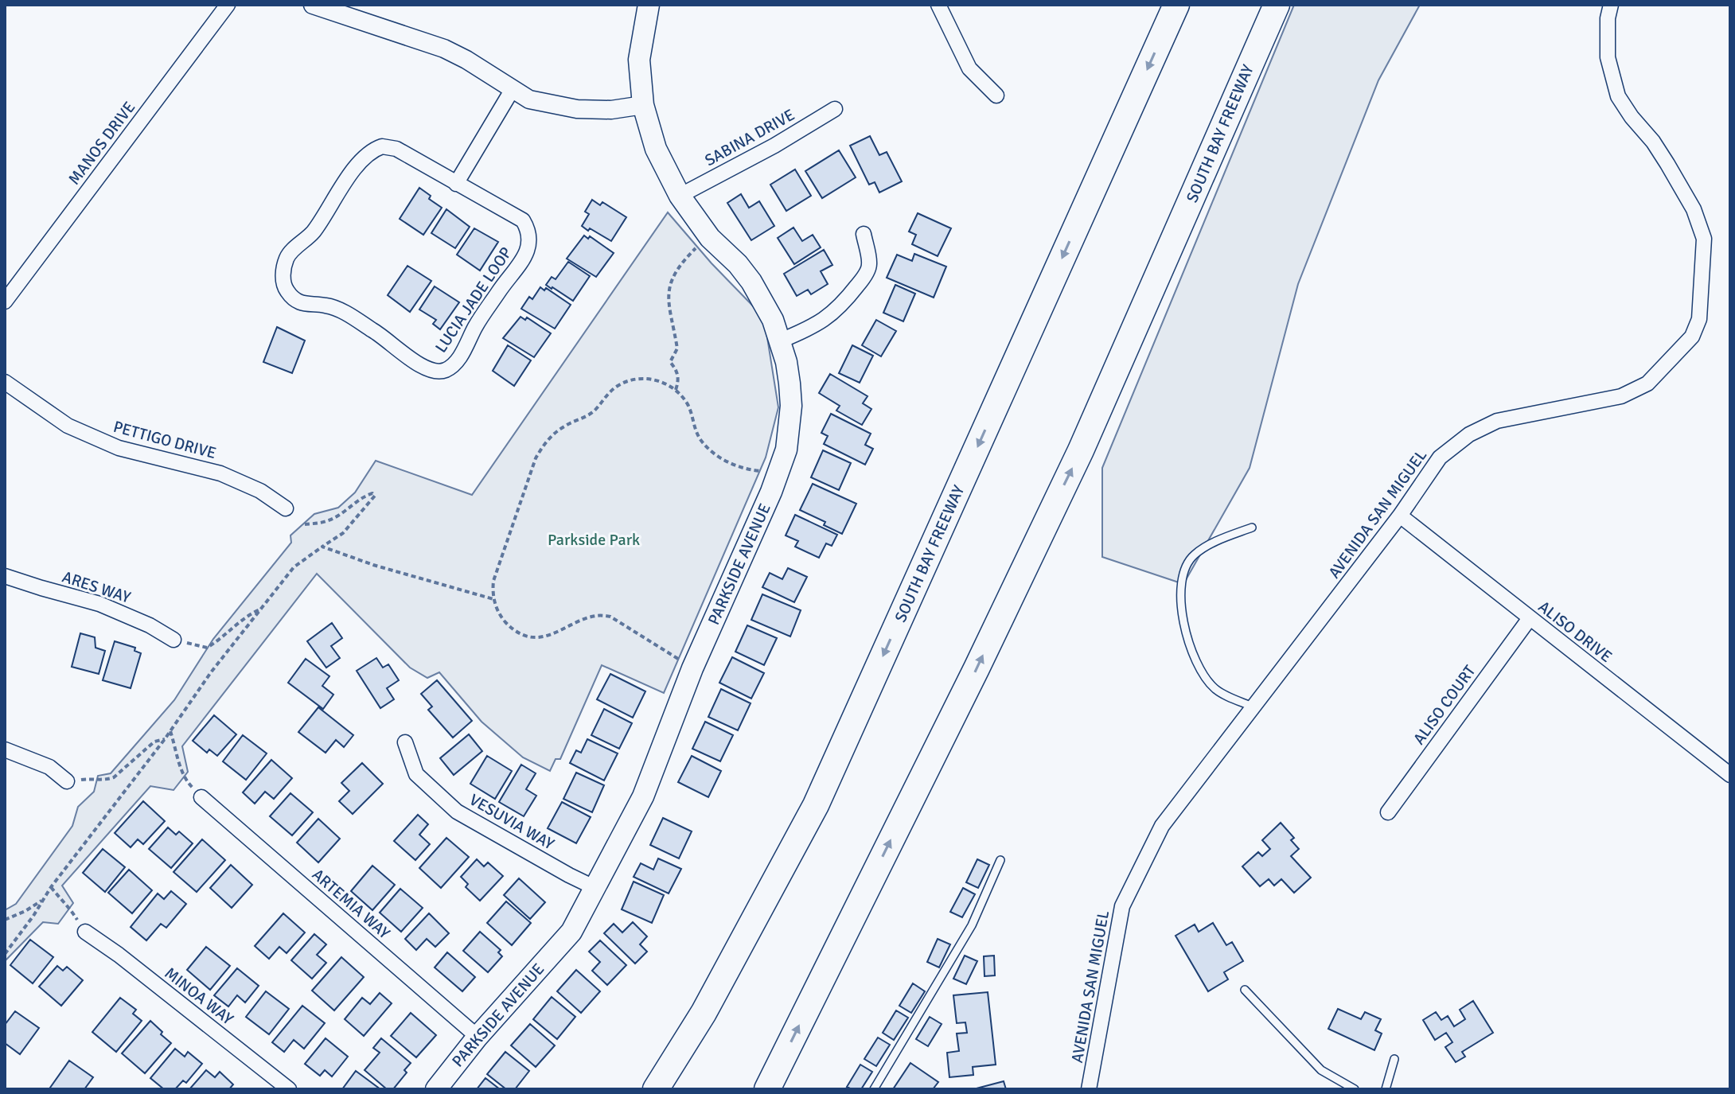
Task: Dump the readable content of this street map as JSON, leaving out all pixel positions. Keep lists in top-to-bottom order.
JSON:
{
  "streets": {
    "highway": ["SOUTH BAY FREEWAY"],
    "main road": ["PARKSIDE AVENUE"],
    "street": [
      "SABINA DRIVE",
      "MANOS DRIVE",
      "LUCIA JADE LOOP",
      "PETTIGO DRIVE",
      "AVENIDA SAN MIGUEL",
      "ARES WAY",
      "ALISO DRIVE",
      "ALISO COURT",
      "VESUVIA WAY",
      "ARTEMIA WAY",
      "MINOA WAY"
    ]
  },
  "crossings": [
    ["SABINA DRIVE", "PARKSIDE AVENUE"],
    ["AVENIDA SAN MIGUEL", "ALISO DRIVE"],
    ["PARKSIDE AVENUE", "VESUVIA WAY"],
    ["PARKSIDE AVENUE", "ARTEMIA WAY"],
    ["ALISO DRIVE", "ALISO COURT"]
  ],
  "parks": ["Parkside Park"]
}
